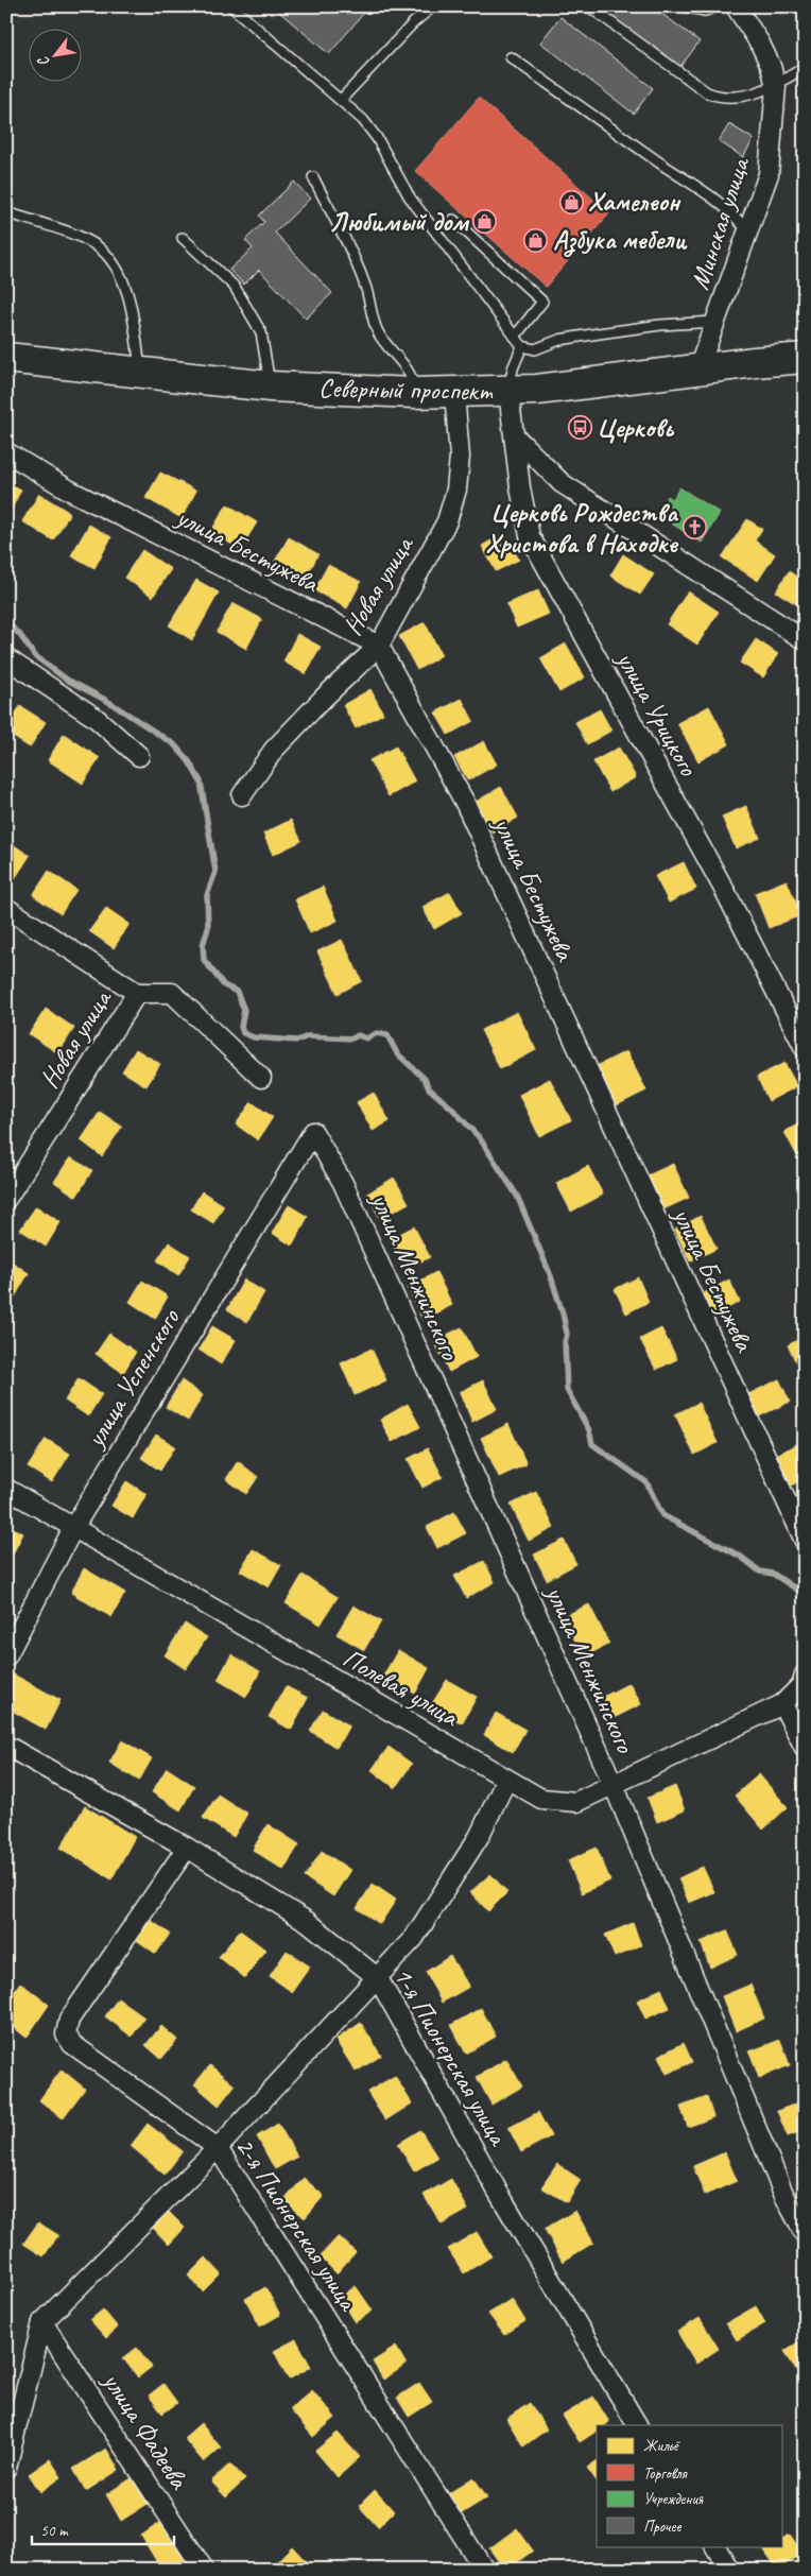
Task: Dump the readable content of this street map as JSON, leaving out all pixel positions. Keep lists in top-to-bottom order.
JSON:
{
  "streets": {
    "main road": ["Северный проспект"],
    "street": [
      "Минская улица",
      "улица Бестужева",
      "Новая улица",
      "улица Урицкого",
      "улица Менжинского",
      "улица Успенского",
      "Полевая улица",
      "1-я Пионерская улица",
      "2-я Пионерская улица",
      "улица Фадеева"
    ]
  },
  "crossings": [
    ["Минская улица", "Северный проспект"],
    ["Северный проспект", "Новая улица"],
    ["Северный проспект", "улица Урицкого"],
    ["улица Бестужева", "Новая улица"],
    ["улица Менжинского", "улица Успенского"],
    ["улица Менжинского", "Полевая улица"],
    ["улица Успенского", "Полевая улица"],
    ["1-я Пионерская улица", "2-я Пионерская улица"]
  ],
  "places": {
    "shop": ["Хамелеон", "Любимый дом", "Азбука мебели"],
    "bus stop": ["Церковь"],
    "church": ["Церковь Рождества Христова в Находке"]
  },
  "legend": [
    "Жильё",
    "Торговля",
    "Учреждения",
    "Прочее"
  ],
  "scale_bar": "50 m",
  "north": "bottom left"
}
